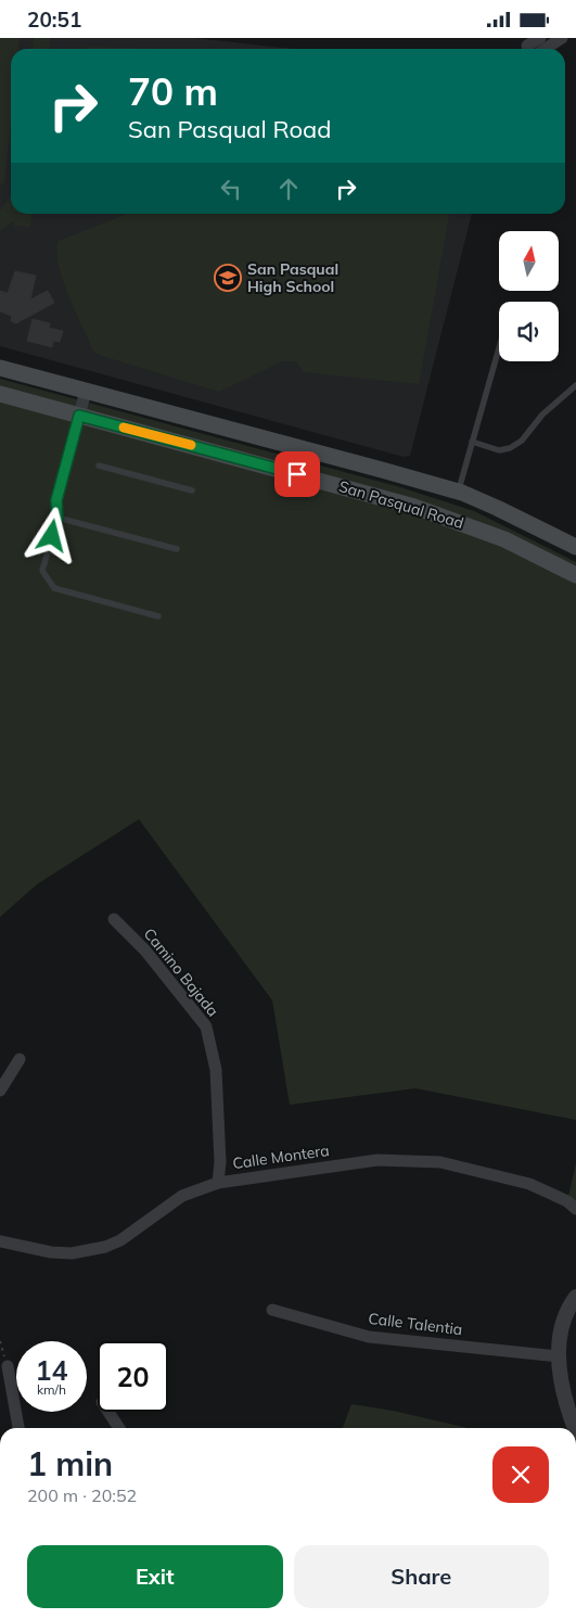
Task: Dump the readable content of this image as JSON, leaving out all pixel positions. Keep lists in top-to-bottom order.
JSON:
{
  "streets": {
    "main road": ["San Pasqual Road"],
    "street": ["Camino Bajada", "Calle Montera", "Calle Talentia"]
  },
  "crossings": [
    ["Camino Bajada", "Calle Montera"]
  ],
  "places": {
    "school or university": ["San Pasqual High School"]
  },
  "north": "top",
  "page": {
    "status": "20:51",
    "turn": ["70 m", "San Pasqual Road"],
    "speed": "14 km/h",
    "limit": "20",
    "heading": ["1 min", "200 m · 20:52"],
    "buttons": ["Exit", "Share"]
  }
}
